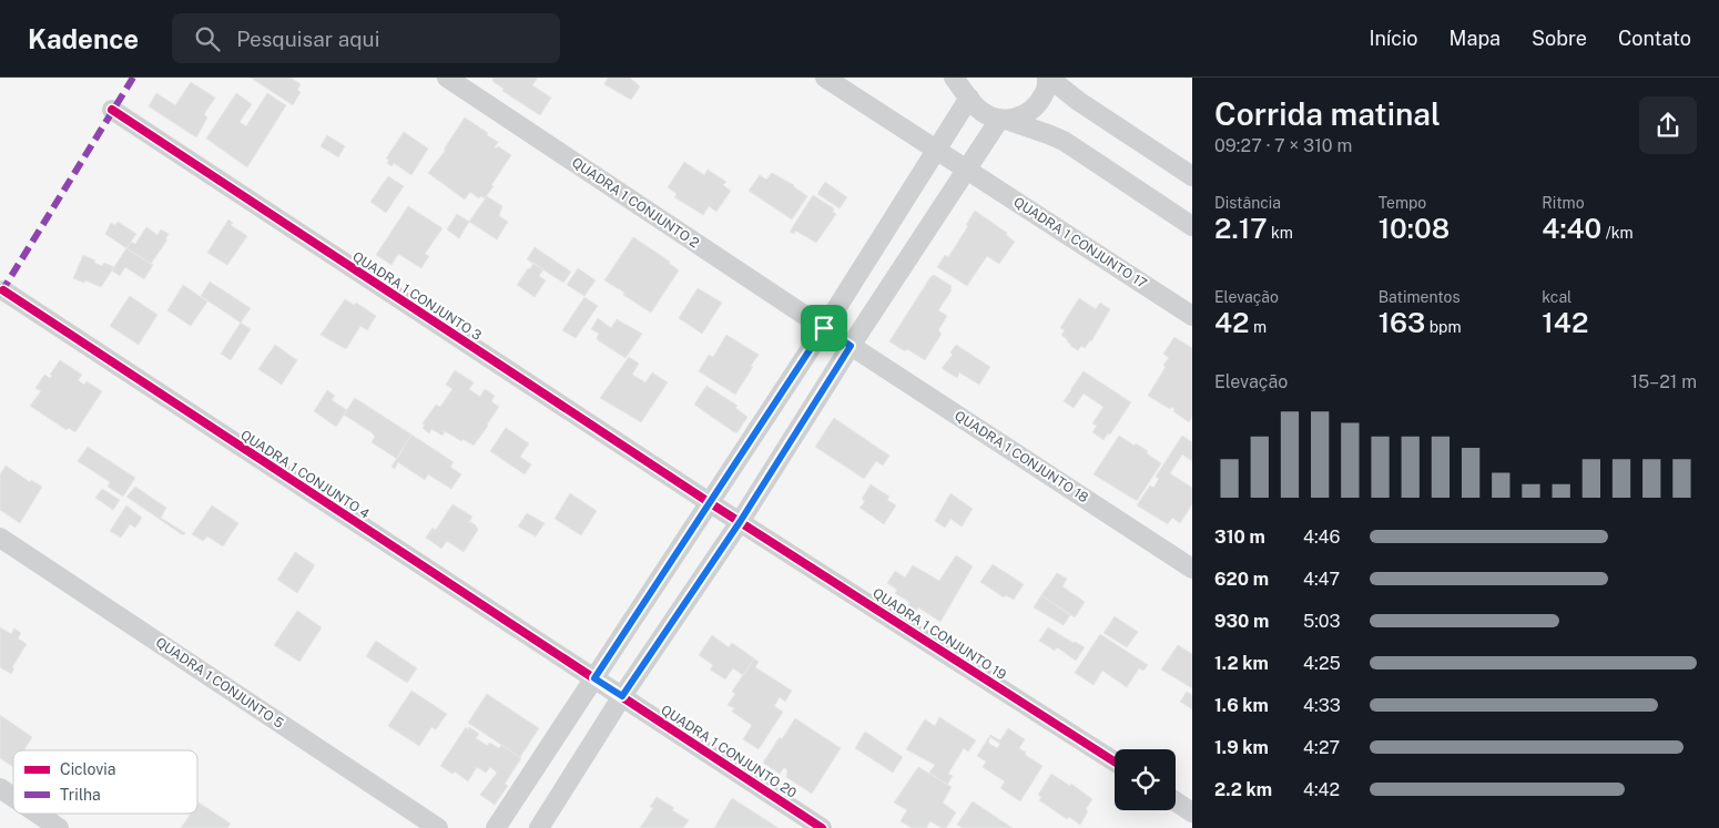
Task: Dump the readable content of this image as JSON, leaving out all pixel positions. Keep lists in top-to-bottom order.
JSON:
{
  "streets": {
    "street": [
      "QUADRA 1 CONJUNTO 2",
      "QUADRA 1 CONJUNTO 17",
      "QUADRA 1 CONJUNTO 3",
      "QUADRA 1 CONJUNTO 18",
      "QUADRA 1 CONJUNTO 4",
      "QUADRA 1 CONJUNTO 19",
      "QUADRA 1 CONJUNTO 5",
      "QUADRA 1 CONJUNTO 20"
    ]
  },
  "crossings": [
    ["QUADRA 1 CONJUNTO 2", "QUADRA 1 CONJUNTO 18"],
    ["QUADRA 1 CONJUNTO 3", "QUADRA 1 CONJUNTO 19"],
    ["QUADRA 1 CONJUNTO 4", "QUADRA 1 CONJUNTO 20"]
  ],
  "legend": ["Ciclovia", "Trilha"],
  "page": {
    "header": "Kadence",
    "search": "Pesquisar aqui",
    "nav": [
      "Início",
      "Mapa",
      "Sobre",
      "Contato"
    ],
    "heading": ["Corrida matinal", "09:27 · 7 × 310 m"],
    "stats": [
      ["Distância", "2.17 km"],
      ["Tempo", "10:08"],
      ["Ritmo", "4:40 /km"],
      ["Elevação", "42 m"],
      ["Batimentos", "163 bpm"],
      ["kcal", "142"]
    ],
    "chart": ["Elevação", "15–21 m"],
    "list": [
      {
        "name": "310 m",
        "note": "4:46"
      },
      {
        "name": "620 m",
        "note": "4:47"
      },
      {
        "name": "930 m",
        "note": "5:03"
      },
      {
        "name": "1.2 km",
        "note": "4:25"
      },
      {
        "name": "1.6 km",
        "note": "4:33"
      },
      {
        "name": "1.9 km",
        "note": "4:27"
      },
      {
        "name": "2.2 km",
        "note": "4:42"
      }
    ]
  }
}
